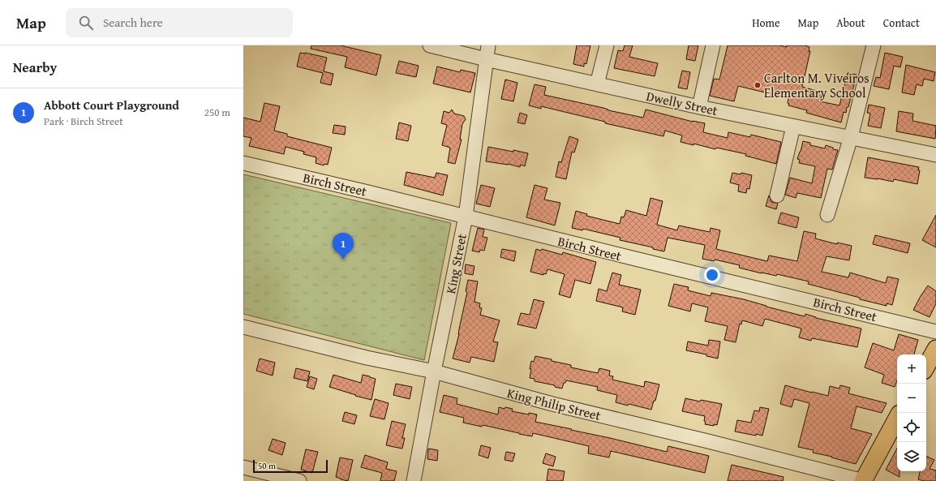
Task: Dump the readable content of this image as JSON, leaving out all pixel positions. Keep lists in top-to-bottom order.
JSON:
{
  "streets": {
    "street": [
      "Dwelly Street",
      "Birch Street",
      "King Street",
      "King Philip Street"
    ]
  },
  "crossings": [
    ["Dwelly Street", "King Street"],
    ["Birch Street", "King Street"],
    ["King Street", "King Philip Street"]
  ],
  "places": ["Carlton M. Viveiros Elementary School"],
  "scale_bar": "50 m",
  "page": {
    "header": "Map",
    "search": "Search here",
    "nav": [
      "Home",
      "Map",
      "About",
      "Contact"
    ],
    "heading": "Nearby",
    "list": [
      {
        "mark": "1",
        "name": "Abbott Court Playground",
        "note": "Park · Birch Street",
        "value": "250 m"
      }
    ],
    "pins": "1",
    "map_buttons": ["+", "−"],
    "scale": "50 m"
  }
}
